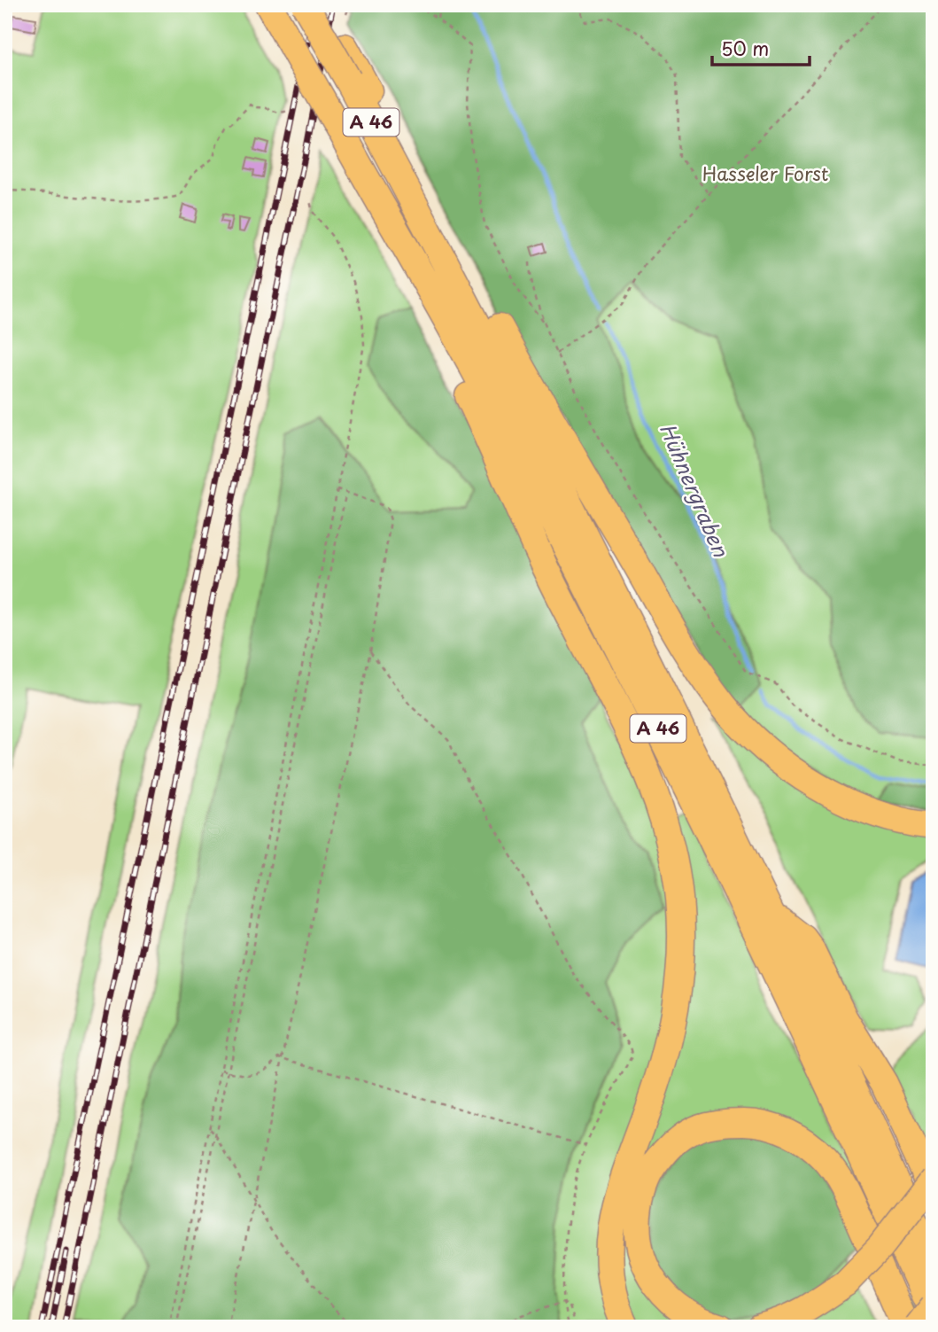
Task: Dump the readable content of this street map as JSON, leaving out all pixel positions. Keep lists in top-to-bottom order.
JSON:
{
  "streets": {
    "highway": ["A 46"]
  },
  "water": ["Hühnergraben"],
  "parks": ["Hasseler Forst"],
  "scale_bar": "50 m"
}
